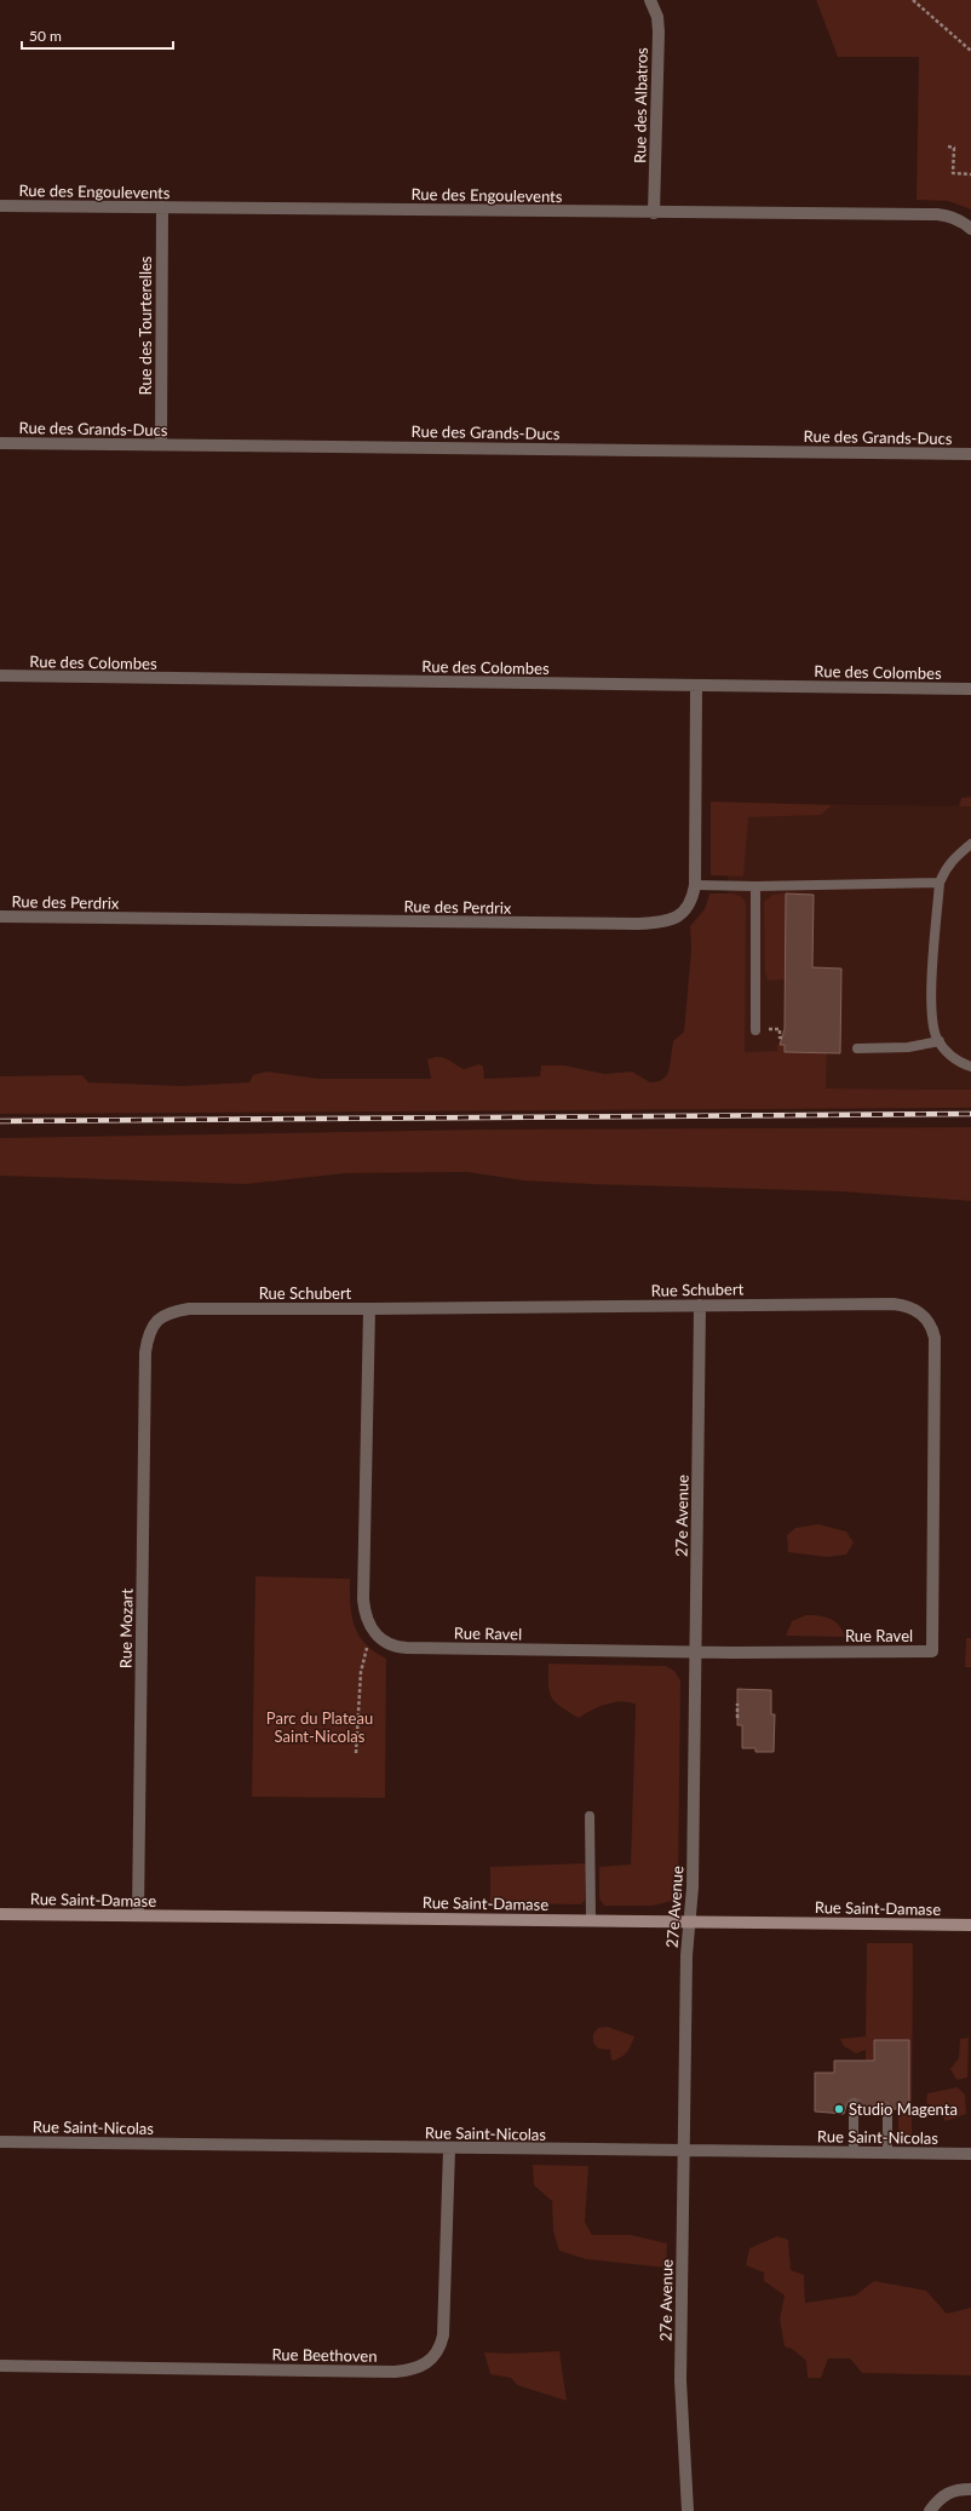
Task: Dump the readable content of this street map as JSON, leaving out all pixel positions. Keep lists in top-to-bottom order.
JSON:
{
  "streets": {
    "street": [
      "Rue des Albatros",
      "Rue des Engoulevents",
      "Rue des Tourterelles",
      "Rue des Grands-Ducs",
      "Rue des Colombes",
      "Rue des Perdrix",
      "Rue Schubert",
      "27e Avenue",
      "Rue Mozart",
      "Rue Ravel",
      "Rue Saint-Damase",
      "Rue Saint-Nicolas",
      "Rue Beethoven"
    ]
  },
  "crossings": [
    ["Rue des Albatros", "Rue des Engoulevents"],
    ["Rue des Engoulevents", "Rue des Tourterelles"],
    ["Rue des Tourterelles", "Rue des Grands-Ducs"],
    ["Rue des Colombes", "Rue des Perdrix"],
    ["Rue Schubert", "27e Avenue"],
    ["Rue Schubert", "Rue Mozart"],
    ["Rue Schubert", "Rue Ravel"],
    ["27e Avenue", "Rue Ravel"],
    ["27e Avenue", "Rue Saint-Damase"],
    ["27e Avenue", "Rue Saint-Nicolas"],
    ["Rue Mozart", "Rue Saint-Damase"],
    ["Rue Saint-Nicolas", "Rue Beethoven"]
  ],
  "parks": ["Parc du Plateau Saint-Nicolas"],
  "places": ["Studio Magenta"],
  "scale_bar": "50 m"
}
